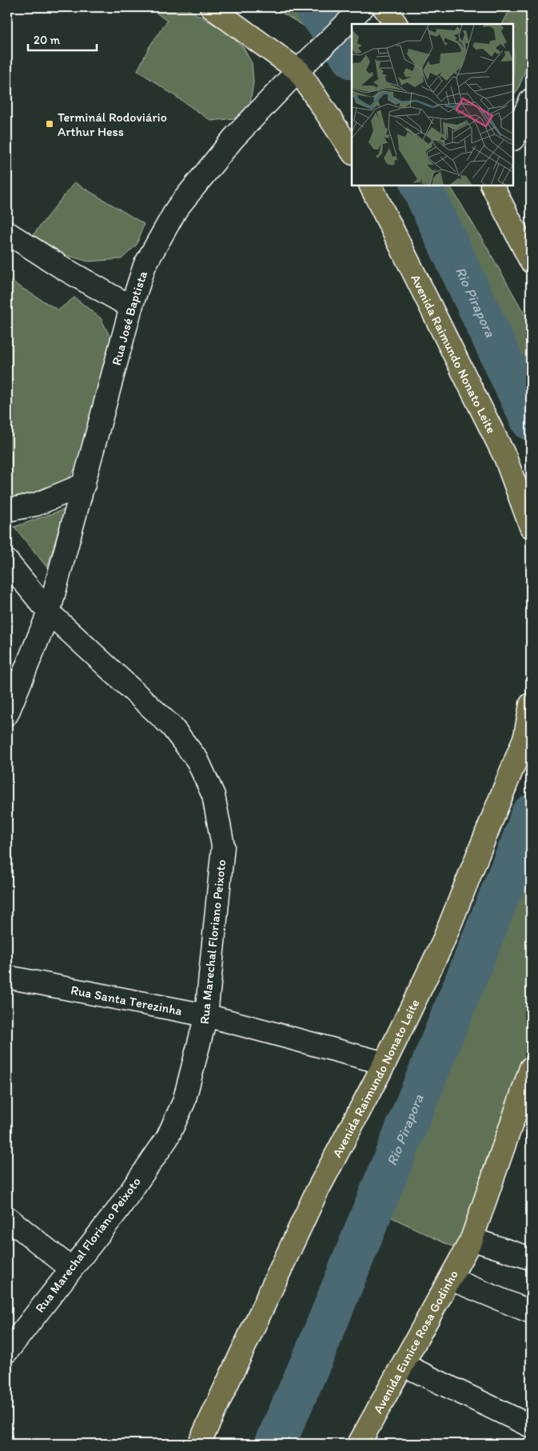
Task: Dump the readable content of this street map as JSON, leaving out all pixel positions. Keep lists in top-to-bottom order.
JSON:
{
  "streets": {
    "main road": ["Avenida Raimundo Nonato Leite", "Avenida Eunice Rosa Godinho"],
    "street": ["Rua José Baptista", "Rua Marechal Floriano Peixoto", "Rua Santa Terezinha"]
  },
  "crossings": [
    ["Rua José Baptista", "Rua Marechal Floriano Peixoto"],
    ["Avenida Raimundo Nonato Leite", "Rua Santa Terezinha"],
    ["Rua Marechal Floriano Peixoto", "Rua Santa Terezinha"]
  ],
  "water": ["Rio Pirapora"],
  "places": {
    "transit": ["Terminál Rodoviário Arthur Hess"]
  },
  "scale_bar": "20 m"
}
